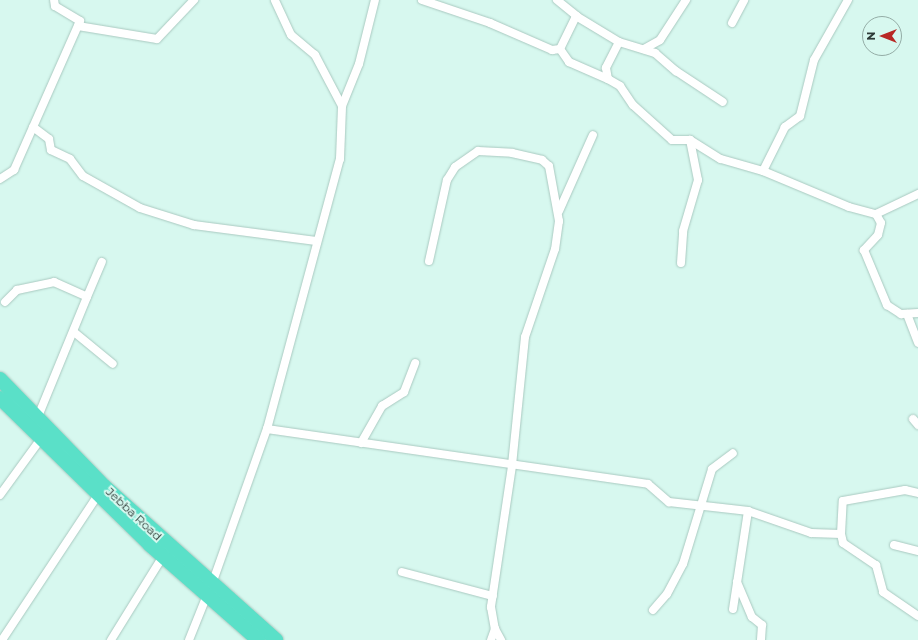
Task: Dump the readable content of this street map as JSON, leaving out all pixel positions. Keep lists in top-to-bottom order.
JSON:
{
  "streets": {
    "highway": ["Jebba Road"]
  },
  "north": "left"
}
